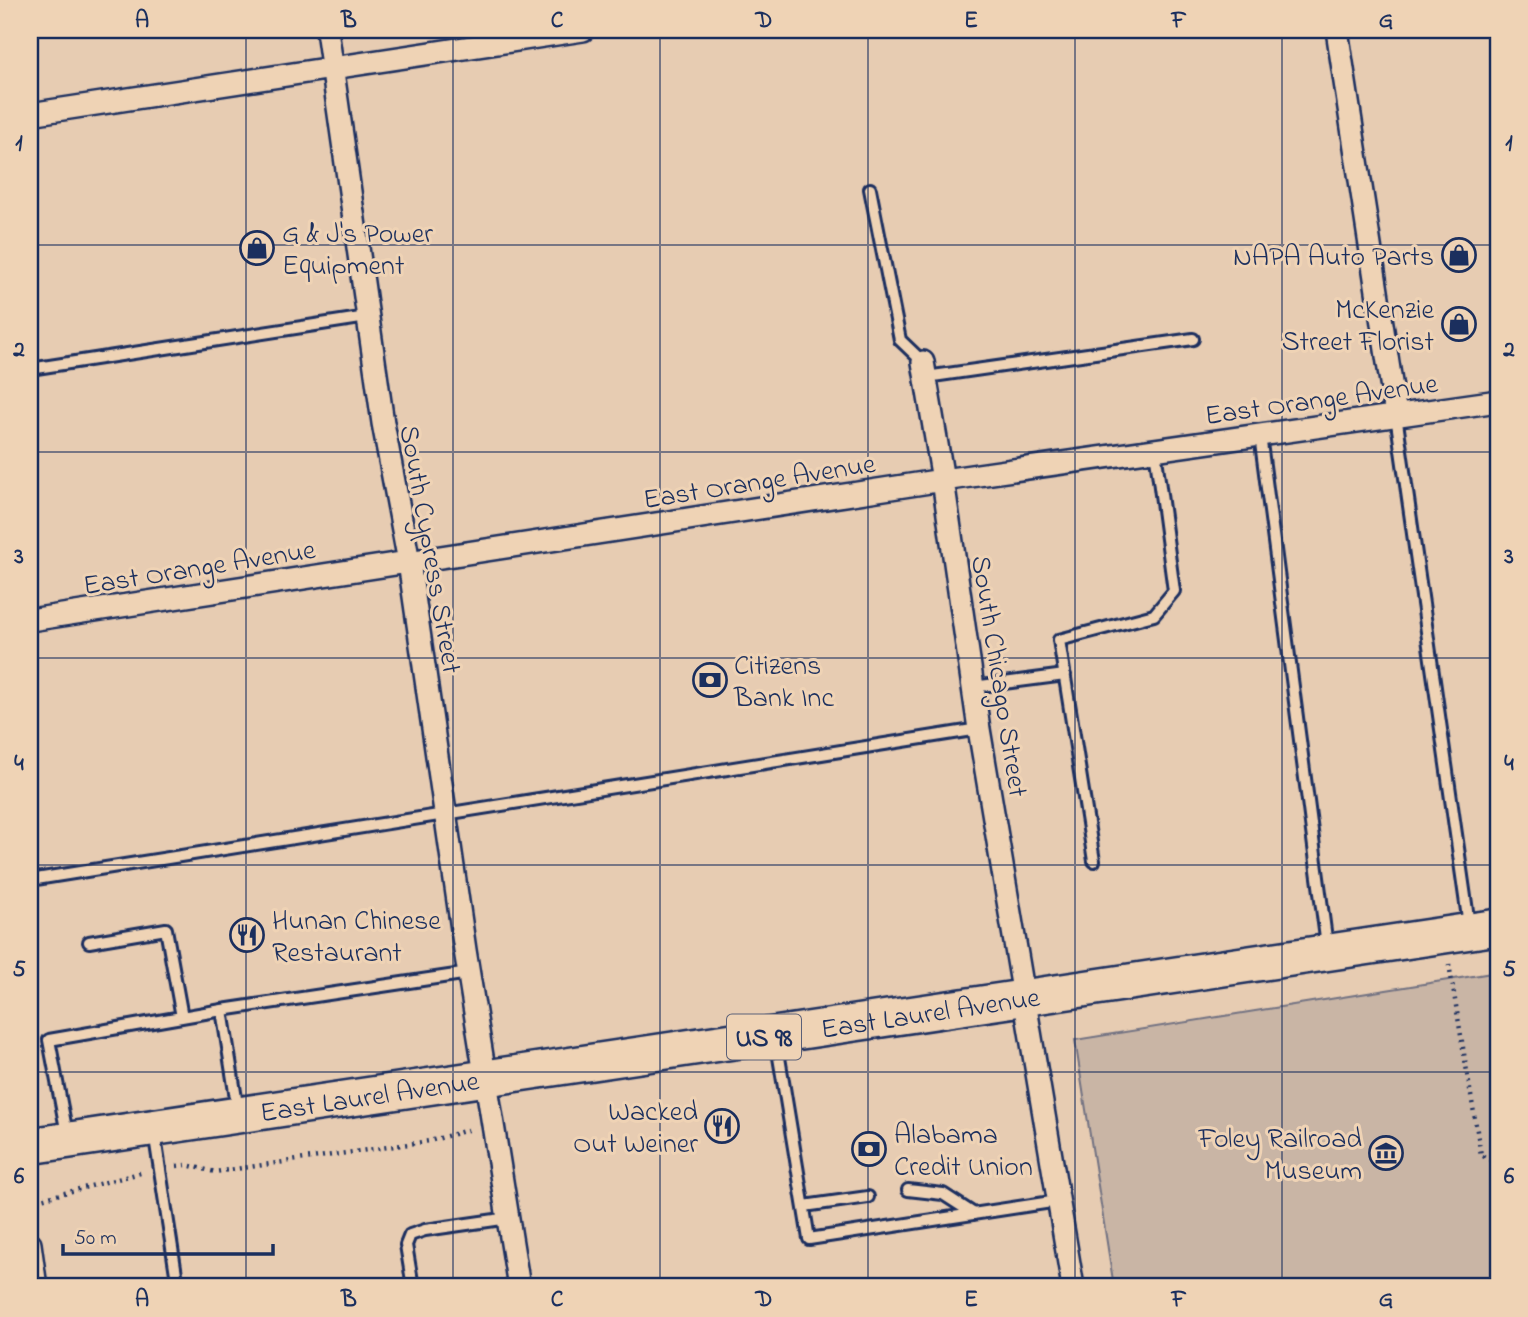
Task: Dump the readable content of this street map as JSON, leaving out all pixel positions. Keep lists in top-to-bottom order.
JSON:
{
  "streets": {
    "main road": ["East Laurel Avenue", "US 98"],
    "street": ["East Orange Avenue", "South Cypress Street", "South Chicago Street"]
  },
  "crossings": [
    ["East Orange Avenue", "South Cypress Street"],
    ["East Orange Avenue", "South Chicago Street"],
    ["South Cypress Street", "East Laurel Avenue"],
    ["South Chicago Street", "East Laurel Avenue"]
  ],
  "places": {
    "shop": ["G & J's Power Equipment", "NAPA Auto Parts", "McKenzie Street Florist"],
    "bank": ["Citizens Bank Inc", "Alabama Credit Union"],
    "restaurant": ["Hunan Chinese Restaurant", "Wacked Out Weiner"],
    "museum": ["Foley Railroad Museum"]
  },
  "scale_bar": "50 m",
  "grid": {
    "columns": [
      "A",
      "B",
      "C",
      "D",
      "E",
      "F",
      "G"
    ],
    "rows": [
      "1",
      "2",
      "3",
      "4",
      "5",
      "6"
    ]
  }
}
